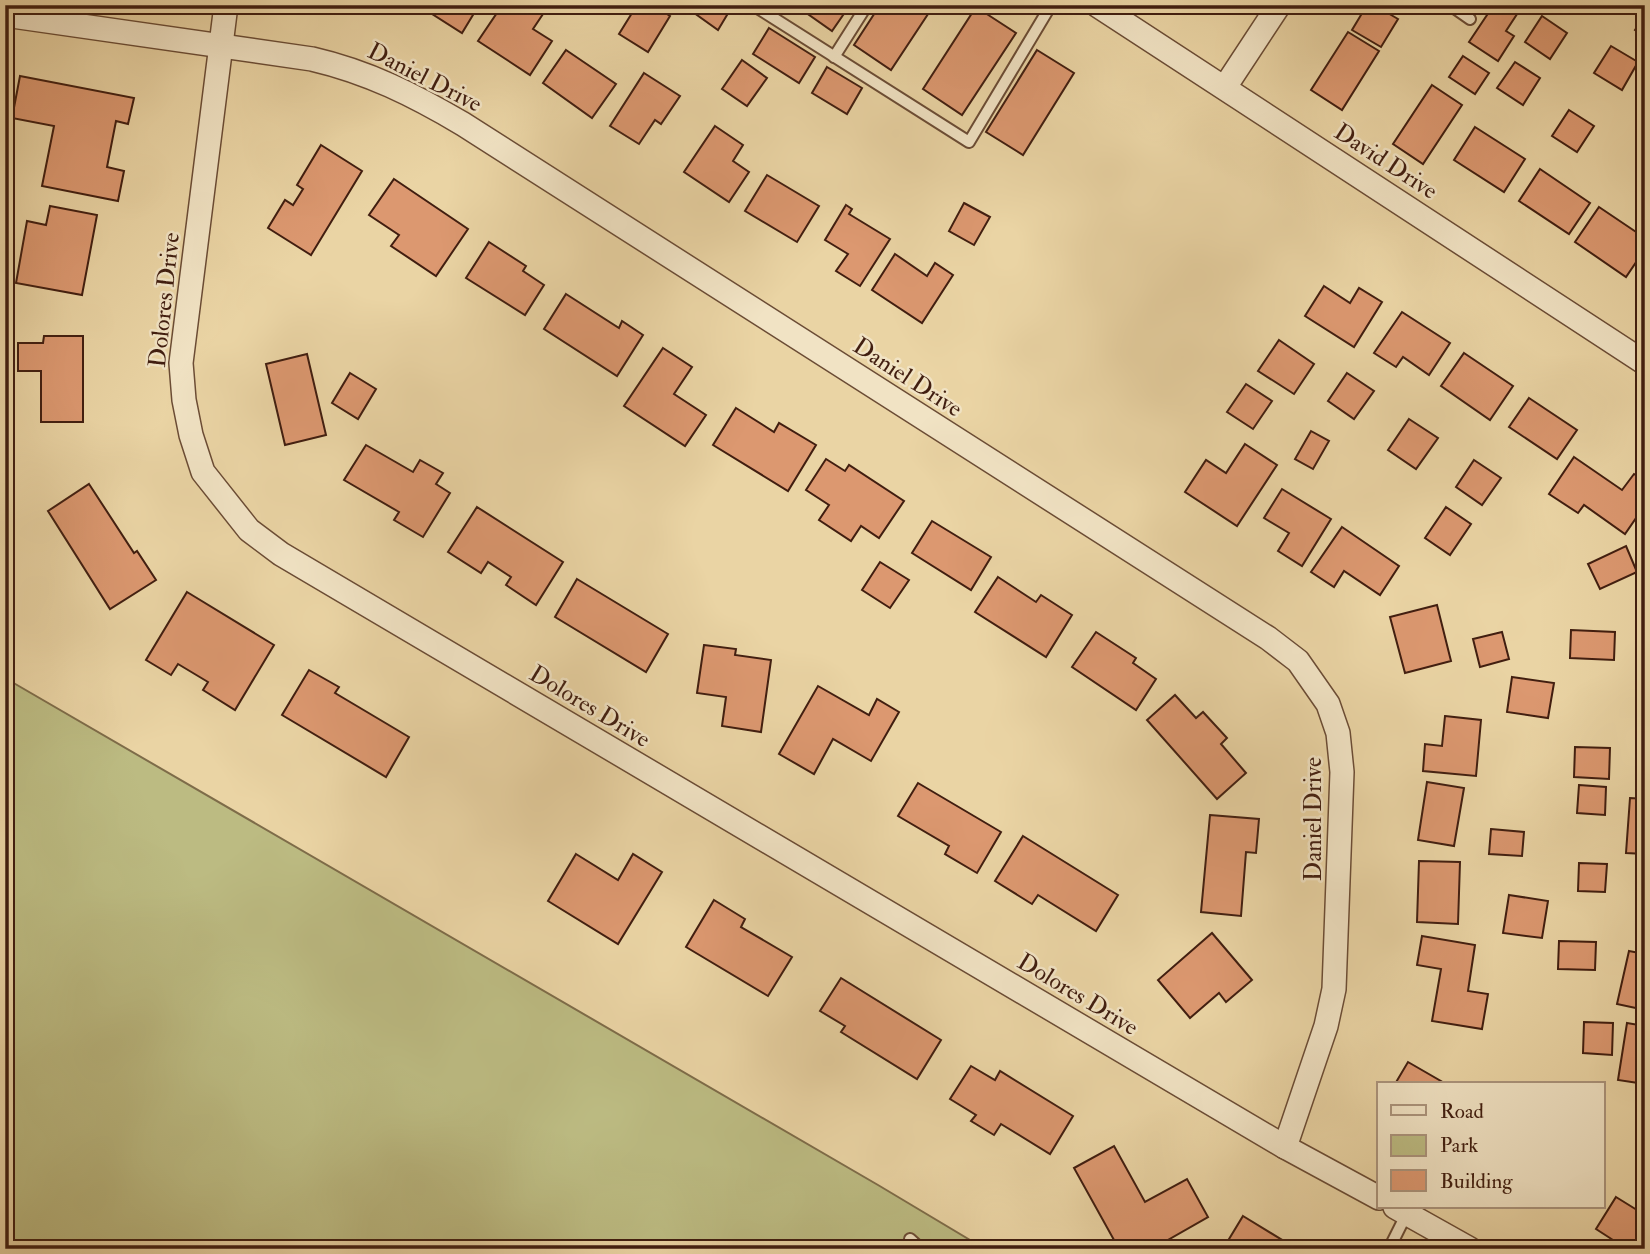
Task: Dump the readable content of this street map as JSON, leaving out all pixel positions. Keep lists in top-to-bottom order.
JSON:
{
  "streets": {
    "street": ["Daniel Drive", "David Drive", "Dolores Drive"]
  },
  "crossings": [
    ["Daniel Drive", "Dolores Drive"]
  ],
  "legend": ["Road", "Park", "Building"]
}
